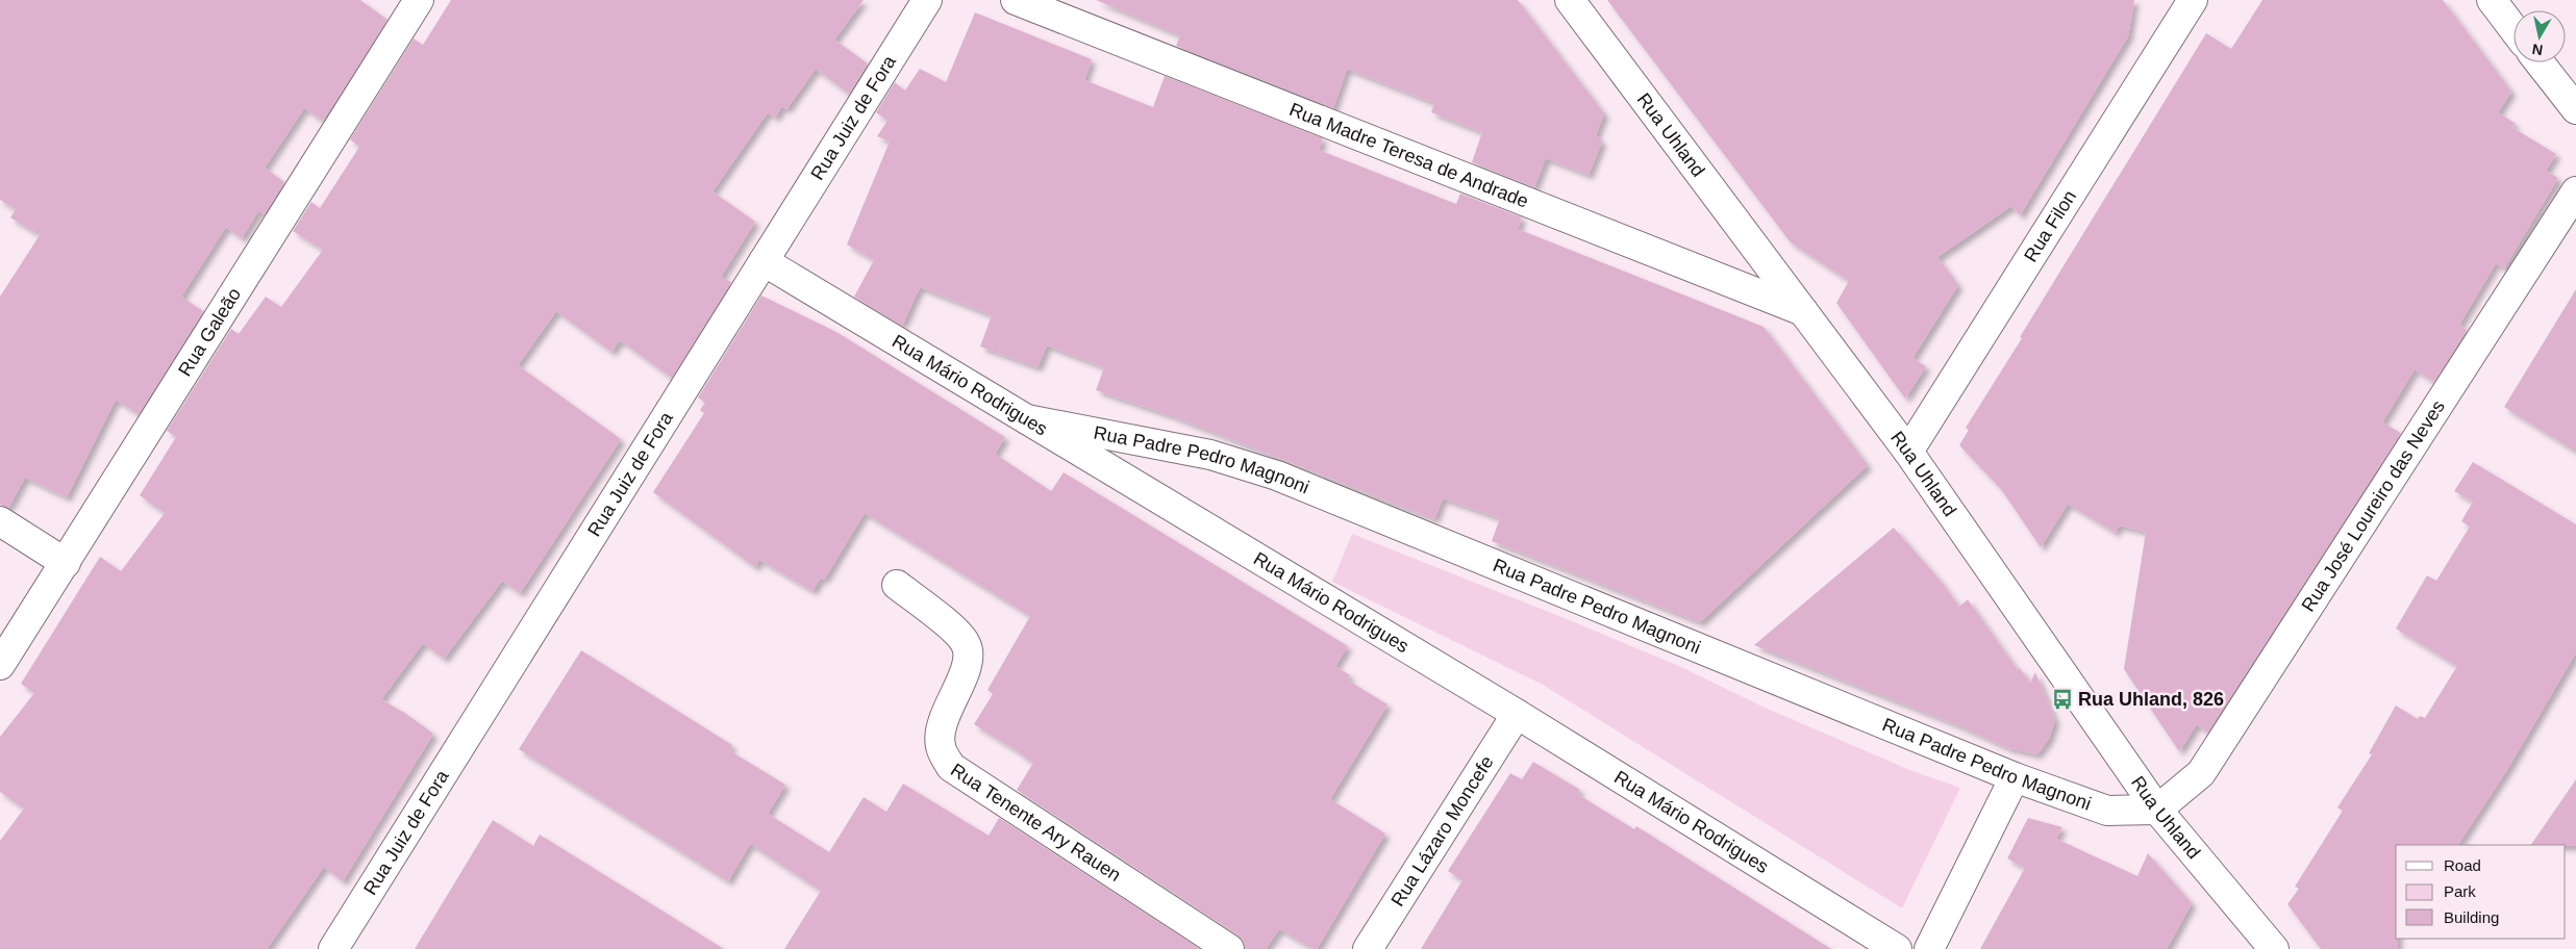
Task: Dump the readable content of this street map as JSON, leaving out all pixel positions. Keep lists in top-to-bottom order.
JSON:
{
  "streets": {
    "street": [
      "Rua Juiz de Fora",
      "Rua Uhland",
      "Rua Madre Teresa de Andrade",
      "Rua Filon",
      "Rua Galeão",
      "Rua Mário Rodrigues",
      "Rua Padre Pedro Magnoni",
      "Rua José Loureiro das Neves",
      "Rua Tenente Ary Rauen",
      "Rua Lázaro Moncefe"
    ]
  },
  "crossings": [
    ["Rua Juiz de Fora", "Rua Mário Rodrigues"],
    ["Rua Uhland", "Rua Madre Teresa de Andrade"],
    ["Rua Uhland", "Rua Filon"],
    ["Rua Uhland", "Rua Padre Pedro Magnoni"],
    ["Rua Uhland", "Rua José Loureiro das Neves"],
    ["Rua Mário Rodrigues", "Rua Padre Pedro Magnoni"],
    ["Rua Mário Rodrigues", "Rua Lázaro Moncefe"],
    ["Rua Padre Pedro Magnoni", "Rua José Loureiro das Neves"]
  ],
  "places": {
    "bus stop": ["Rua Uhland, 826"]
  },
  "legend": ["Road", "Park", "Building"],
  "north": "bottom"
}
